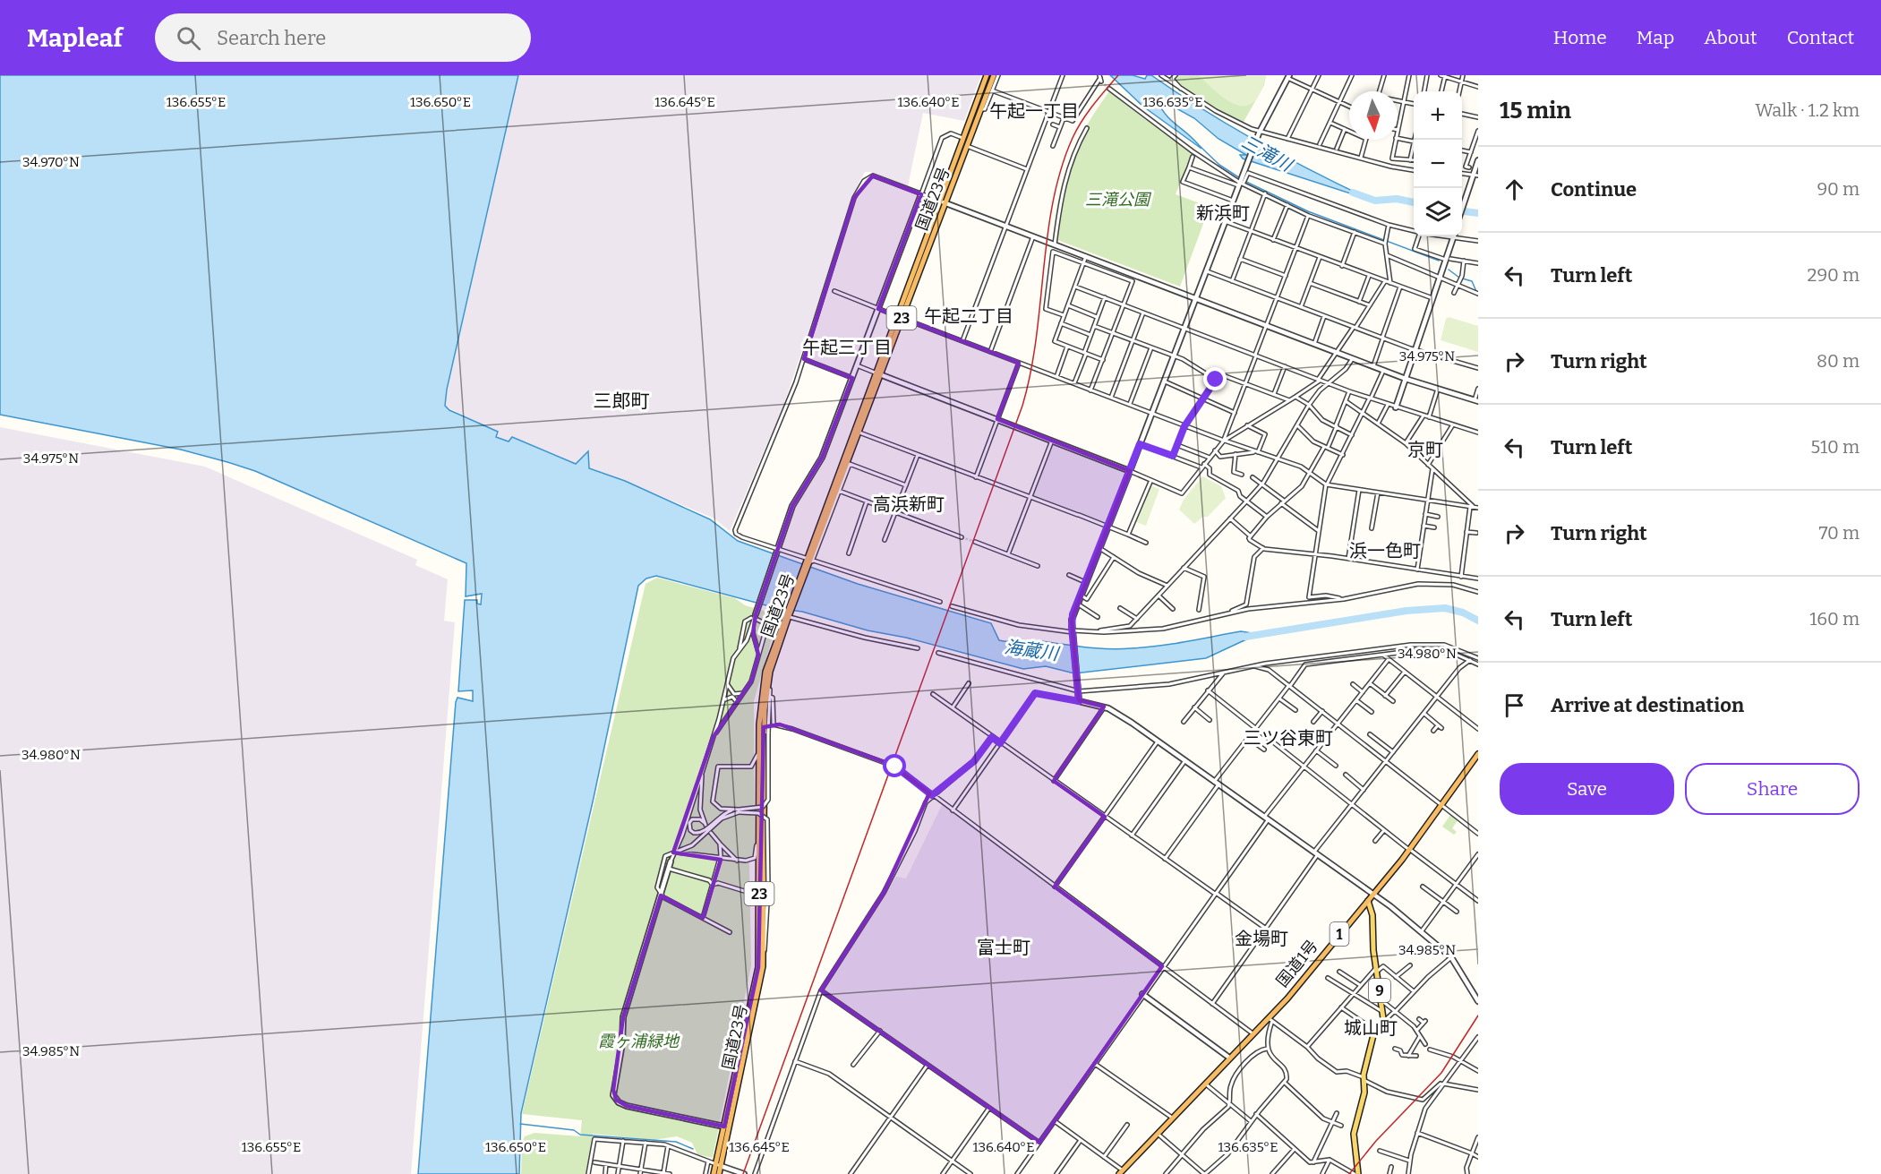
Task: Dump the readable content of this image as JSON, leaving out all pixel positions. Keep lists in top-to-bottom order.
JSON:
{
  "streets": {
    "highway": [
      "国道23号",
      "23",
      "1",
      "国道1号"
    ],
    "main road": ["9"]
  },
  "crossings": [
    ["国道1号", "9"]
  ],
  "districts": [
    "午起一丁目",
    "新浜町",
    "午起二丁目",
    "午起三丁目",
    "三郎町",
    "京町",
    "高浜新町",
    "浜一色町",
    "三ツ谷東町",
    "金場町",
    "富士町",
    "城山町"
  ],
  "water": ["三滝川", "海蔵川"],
  "parks": ["三滝公園", "霞ヶ浦緑地"],
  "north": "bottom",
  "page": {
    "header": "Mapleaf",
    "search": "Search here",
    "nav": [
      "Home",
      "Map",
      "About",
      "Contact"
    ],
    "heading": ["15 min", "Walk · 1.2 km"],
    "map_buttons": ["+", "−"],
    "list": [
      ["Continue", "90 m"],
      ["Turn left", "290 m"],
      ["Turn right", "80 m"],
      ["Turn left", "510 m"],
      ["Turn right", "70 m"],
      ["Turn left", "160 m"],
      "Arrive at destination"
    ],
    "buttons": ["Save", "Share"]
  },
  "coordinates": [
    "136.655°E",
    "136.650°E",
    "136.645°E",
    "136.640°E",
    "136.635°E",
    "34.970°N",
    "34.975°N",
    "34.980°N",
    "34.985°N"
  ]
}
